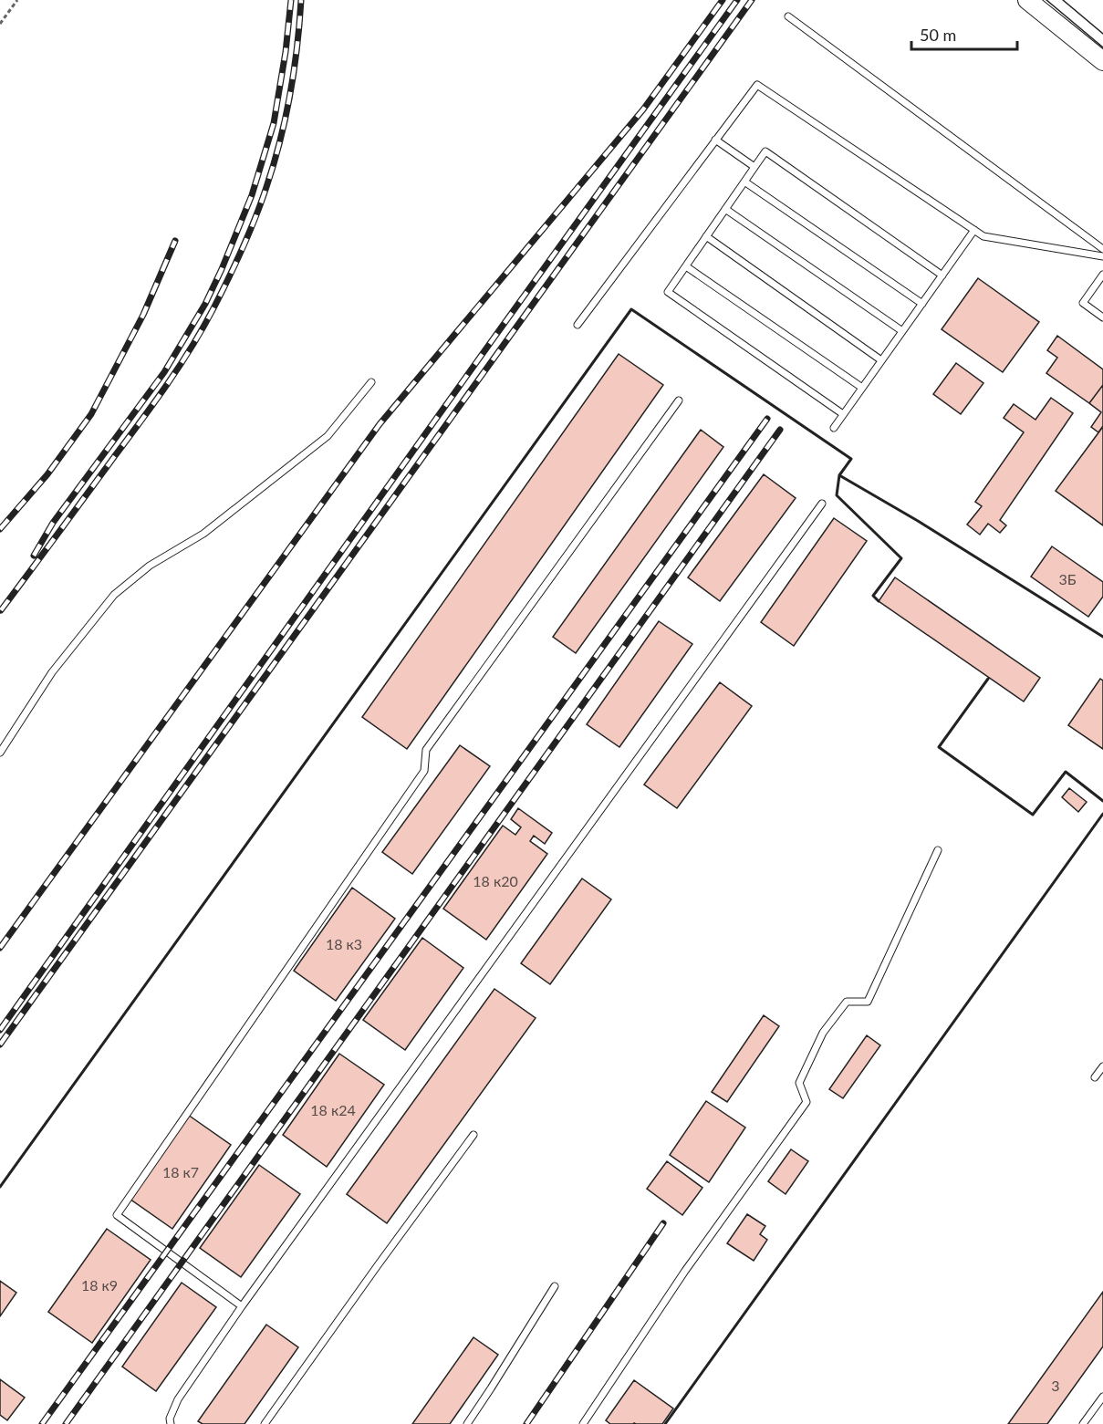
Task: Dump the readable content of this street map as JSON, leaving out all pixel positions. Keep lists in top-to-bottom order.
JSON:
{
  "house_numbers": [
    "3Б",
    "18 к20",
    "18 к3",
    "18 к24",
    "18 к7",
    "18 к9",
    "3"
  ],
  "scale_bar": "50 m"
}
